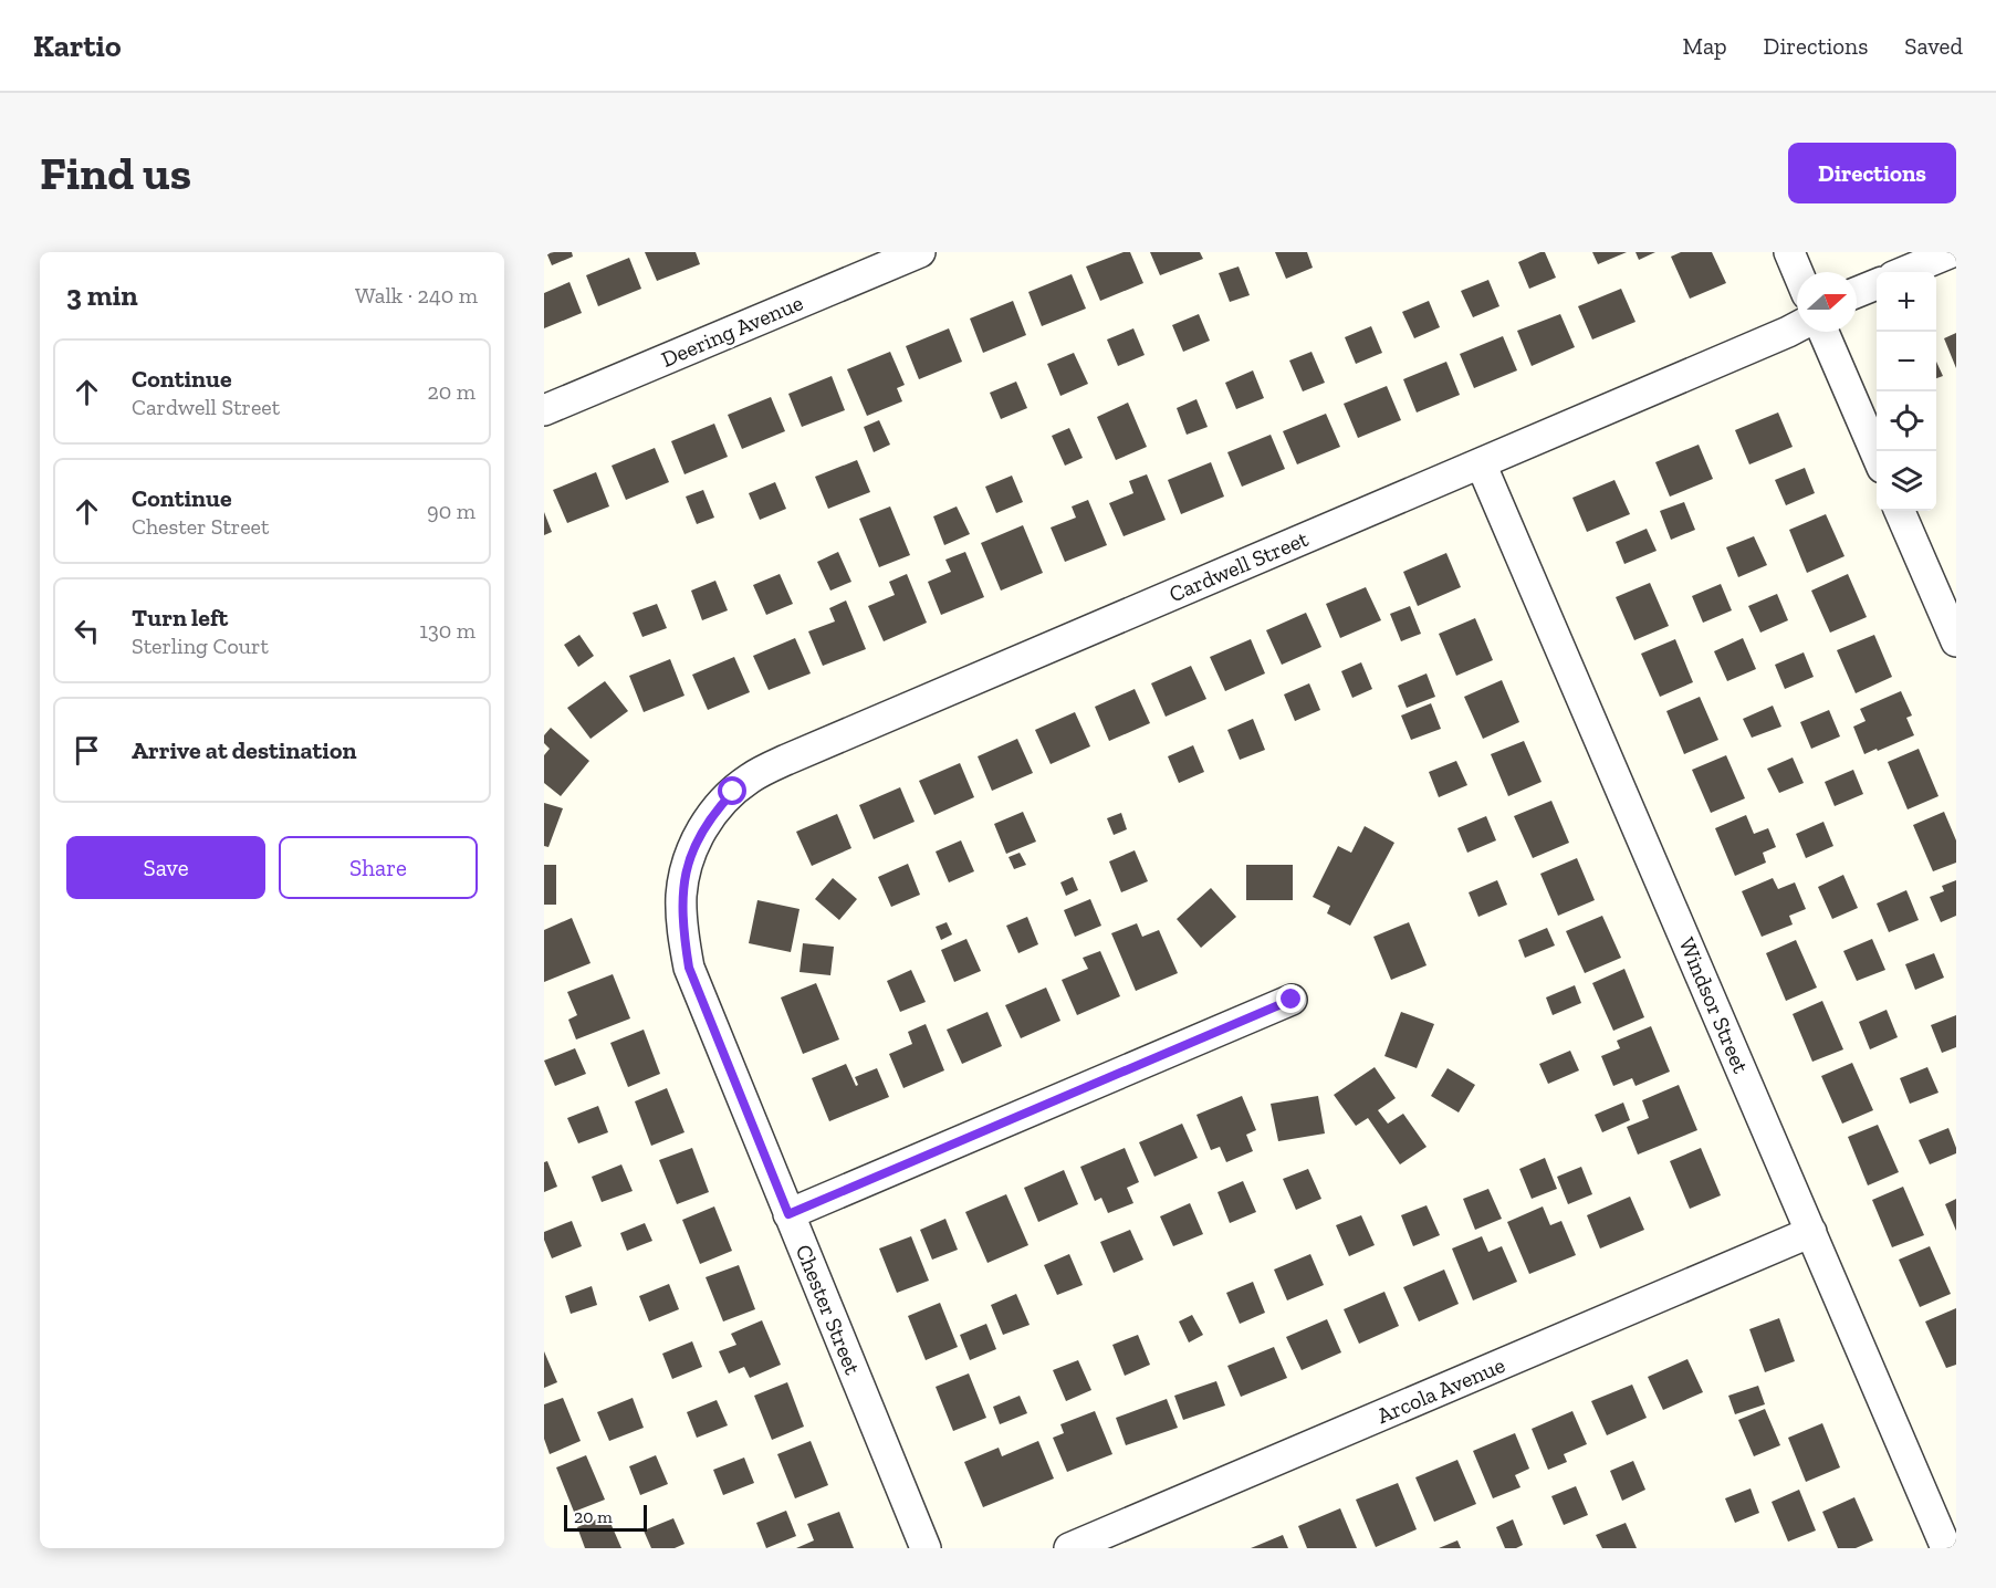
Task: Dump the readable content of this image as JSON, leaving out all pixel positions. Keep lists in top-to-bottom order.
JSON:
{
  "streets": {
    "street": [
      "Deering Avenue",
      "Cardwell Street",
      "Windsor Street",
      "Chester Street",
      "Arcola Avenue"
    ]
  },
  "crossings": [
    ["Cardwell Street", "Windsor Street"],
    ["Cardwell Street", "Chester Street"],
    ["Windsor Street", "Arcola Avenue"]
  ],
  "scale_bar": "20 m",
  "north": "right",
  "page": {
    "header": "Kartio",
    "nav": ["Map", "Directions", "Saved"],
    "buttons": [
      "Directions",
      ["Save", "Share"]
    ],
    "title": "Find us",
    "heading": ["3 min", "Walk · 240 m"],
    "map_buttons": ["+", "−"],
    "list": [
      ["Continue", "Cardwell Street", "20 m"],
      ["Continue", "Chester Street", "90 m"],
      ["Turn left", "Sterling Court", "130 m"],
      "Arrive at destination"
    ],
    "scale": "20 m"
  }
}
